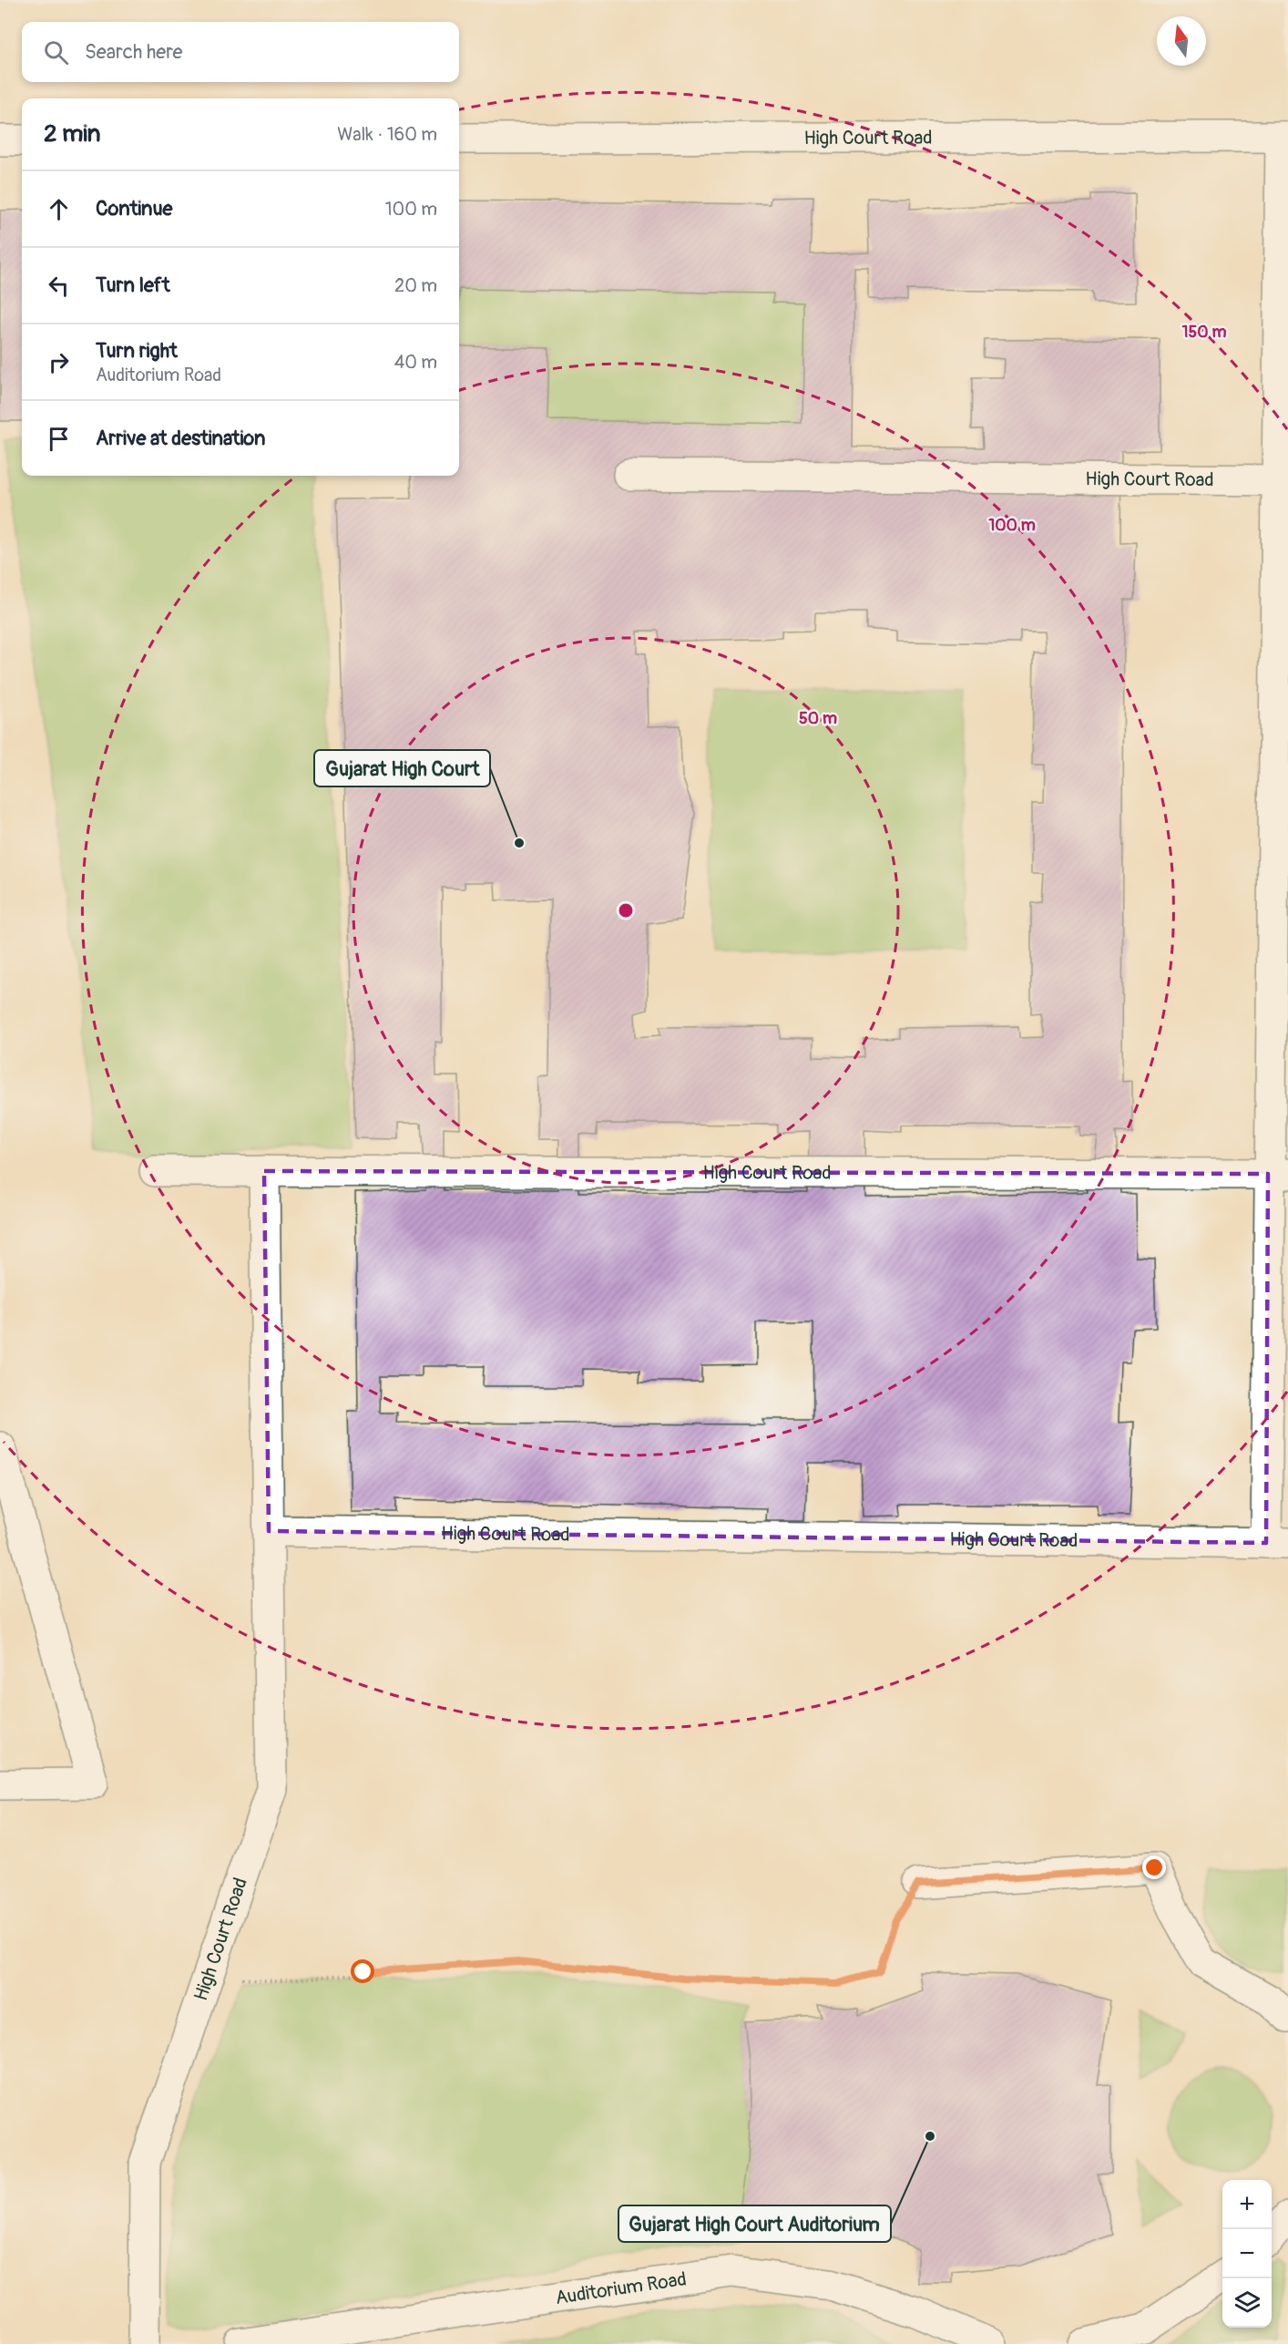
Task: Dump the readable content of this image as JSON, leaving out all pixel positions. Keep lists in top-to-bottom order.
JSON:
{
  "streets": {
    "street": ["High Court Road", "Auditorium Road"]
  },
  "places": ["Gujarat High Court", "Gujarat High Court Auditorium"],
  "north": "top",
  "page": {
    "search": "Search here",
    "heading": ["2 min", "Walk · 160 m"],
    "list": [
      ["Continue", "100 m"],
      ["Turn left", "20 m"],
      ["Turn right", "Auditorium Road", "40 m"],
      "Arrive at destination"
    ],
    "map_buttons": ["+", "−"]
  },
  "rings": ["150 m", "100 m", "50 m"]
}
